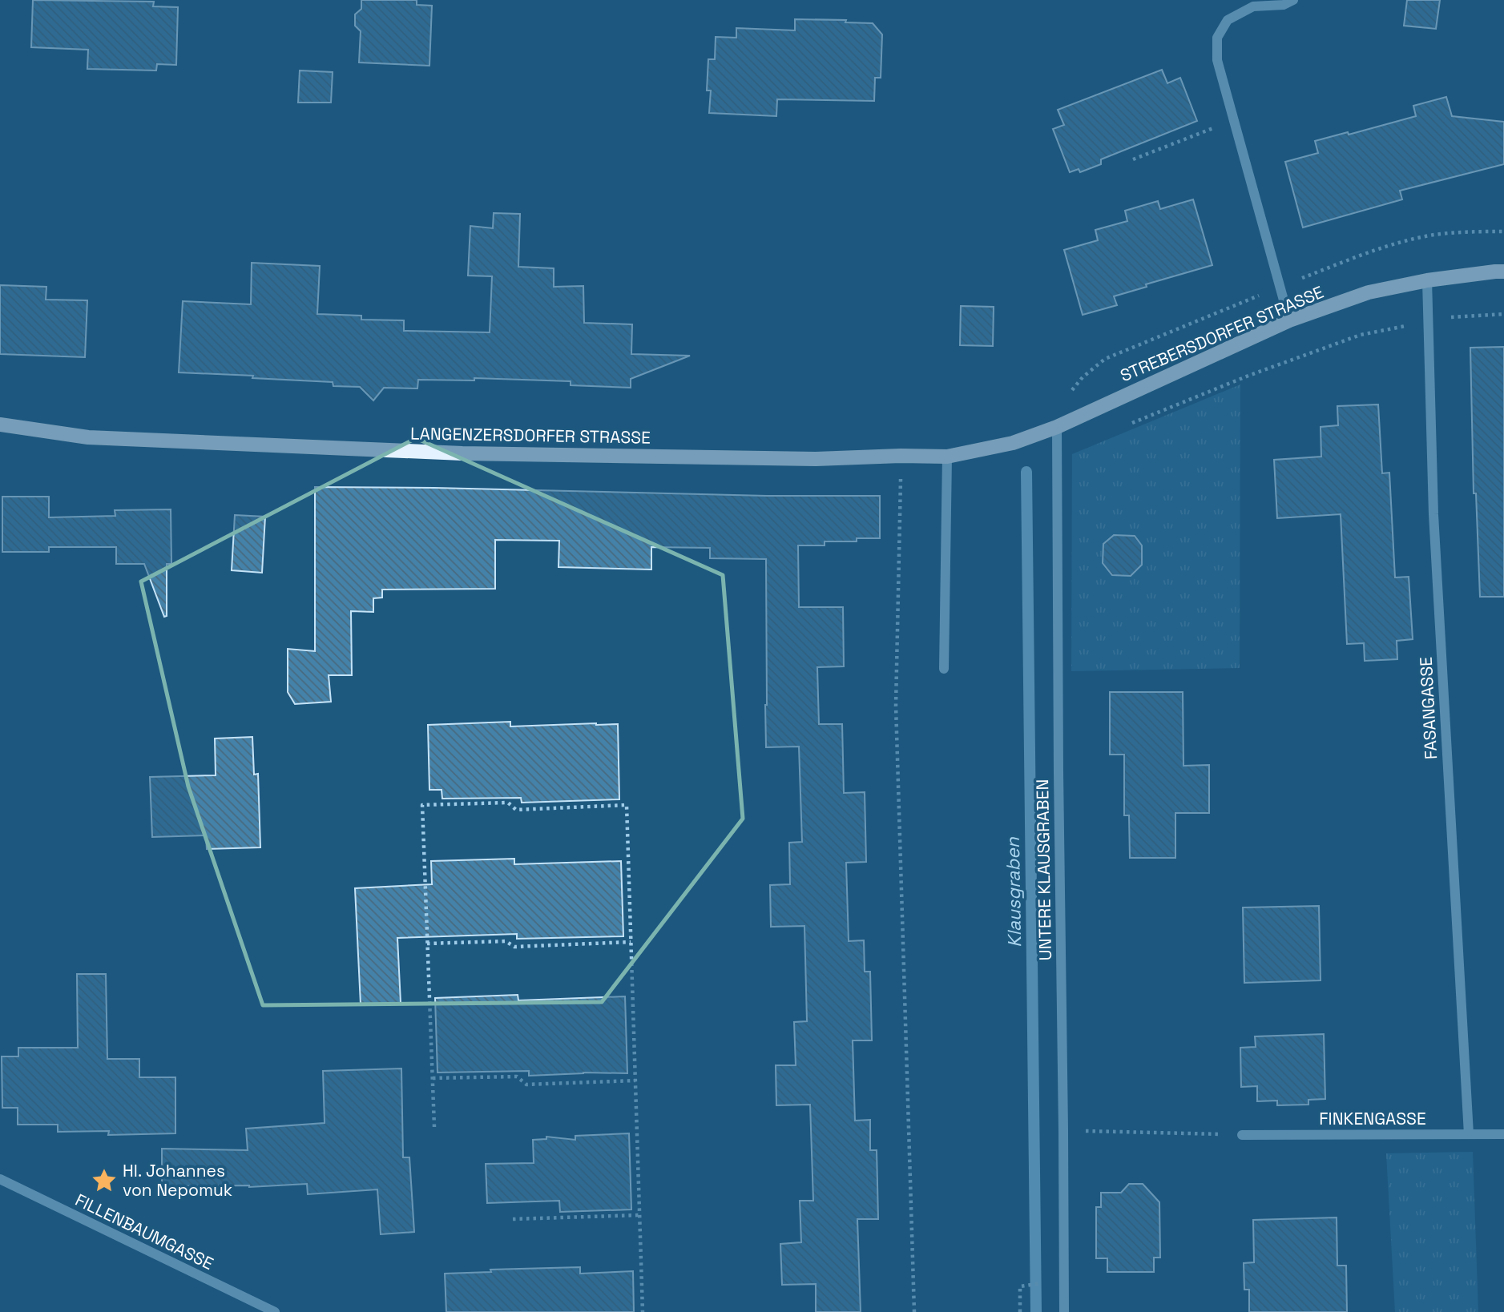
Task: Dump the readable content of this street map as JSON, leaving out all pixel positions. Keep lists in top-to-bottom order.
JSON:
{
  "streets": {
    "main road": ["STREBERSDORFER STRASSE", "LANGENZERSDORFER STRASSE"],
    "street": [
      "FASANGASSE",
      "UNTERE KLAUSGRABEN",
      "FINKENGASSE",
      "FILLENBAUMGASSE"
    ]
  },
  "crossings": [
    ["STREBERSDORFER STRASSE", "LANGENZERSDORFER STRASSE"],
    ["STREBERSDORFER STRASSE", "FASANGASSE"],
    ["STREBERSDORFER STRASSE", "UNTERE KLAUSGRABEN"],
    ["LANGENZERSDORFER STRASSE", "UNTERE KLAUSGRABEN"],
    ["FASANGASSE", "FINKENGASSE"]
  ],
  "water": ["Klausgraben"],
  "places": {
    "place": ["Hl. Johannes von Nepomuk"]
  }
}
